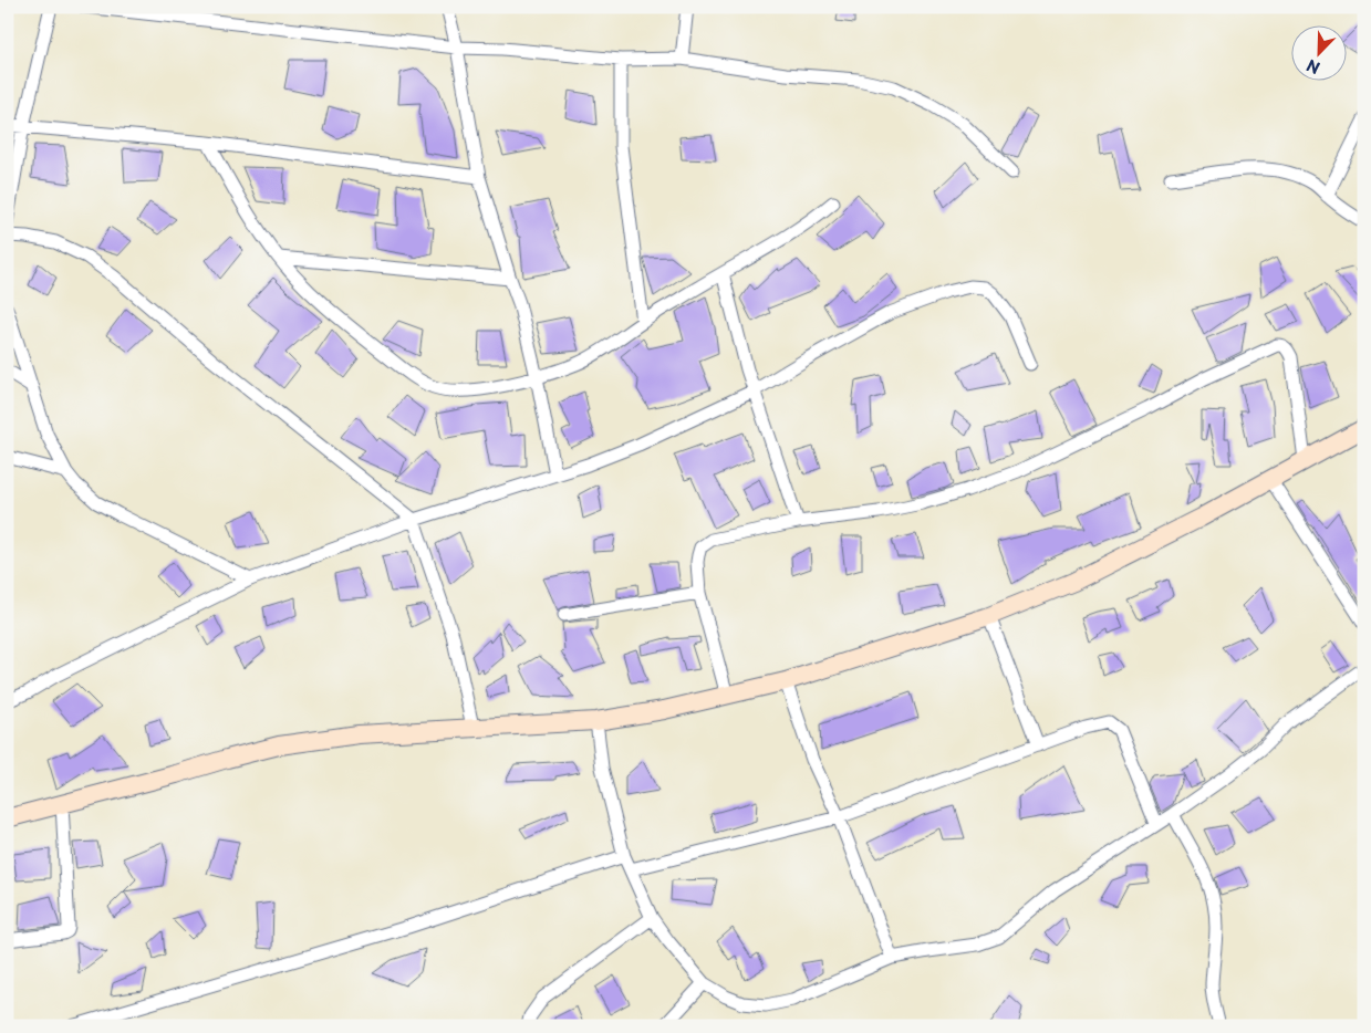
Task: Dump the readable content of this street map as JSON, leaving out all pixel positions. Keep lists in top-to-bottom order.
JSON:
{
  "north": "bottom left"
}
